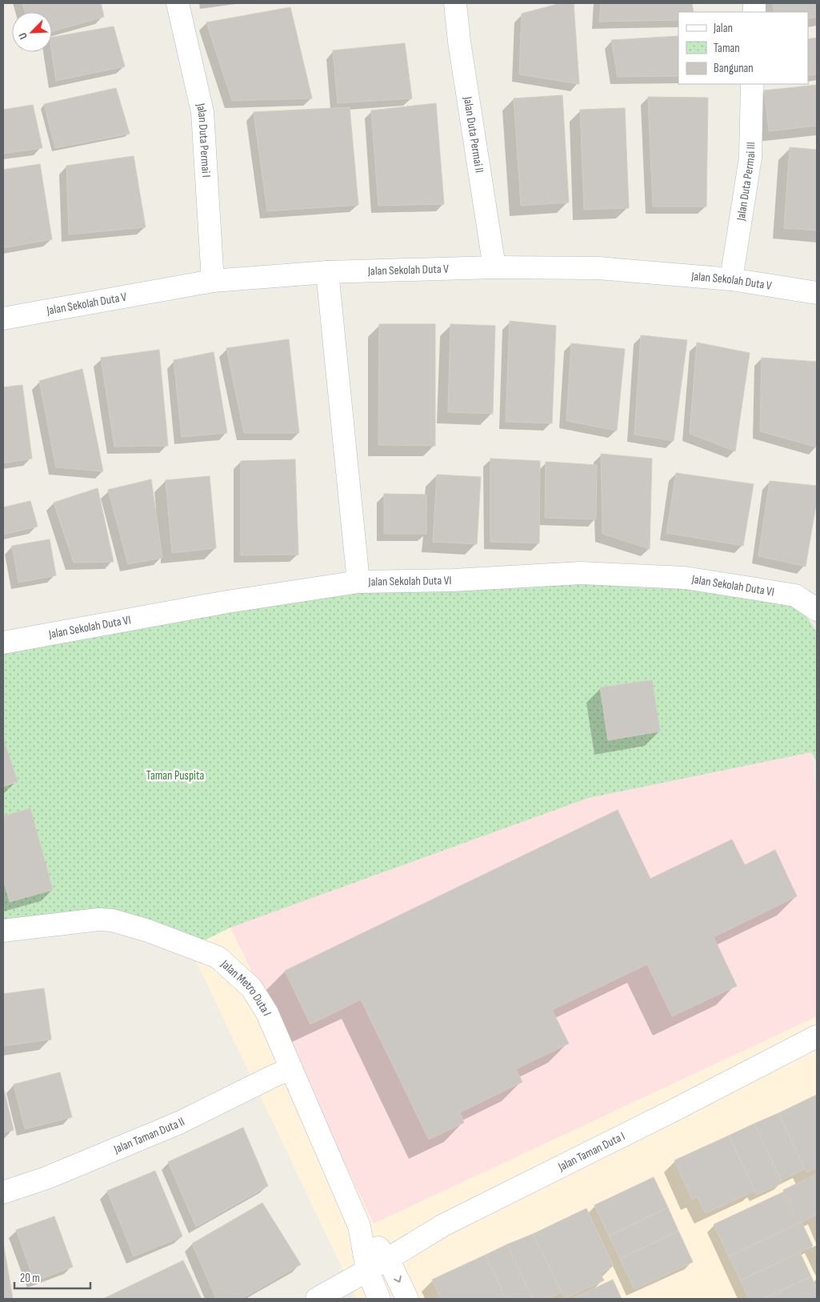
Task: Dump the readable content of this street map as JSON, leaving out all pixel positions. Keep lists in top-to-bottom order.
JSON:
{
  "streets": {
    "street": [
      "Jalan Duta Permai II",
      "Jalan Duta Permai I",
      "Jalan Duta Permai III",
      "Jalan Sekolah Duta V",
      "Jalan Sekolah Duta VI",
      "Jalan Metro Duta I",
      "Jalan Taman Duta II",
      "Jalan Taman Duta I"
    ]
  },
  "crossings": [
    ["Jalan Duta Permai II", "Jalan Sekolah Duta V"],
    ["Jalan Duta Permai I", "Jalan Sekolah Duta V"],
    ["Jalan Duta Permai III", "Jalan Sekolah Duta V"],
    ["Jalan Metro Duta I", "Jalan Taman Duta II"],
    ["Jalan Metro Duta I", "Jalan Taman Duta I"]
  ],
  "parks": ["Taman Puspita"],
  "legend": ["Jalan", "Taman", "Bangunan"],
  "scale_bar": "20 m",
  "north": "bottom left"
}
